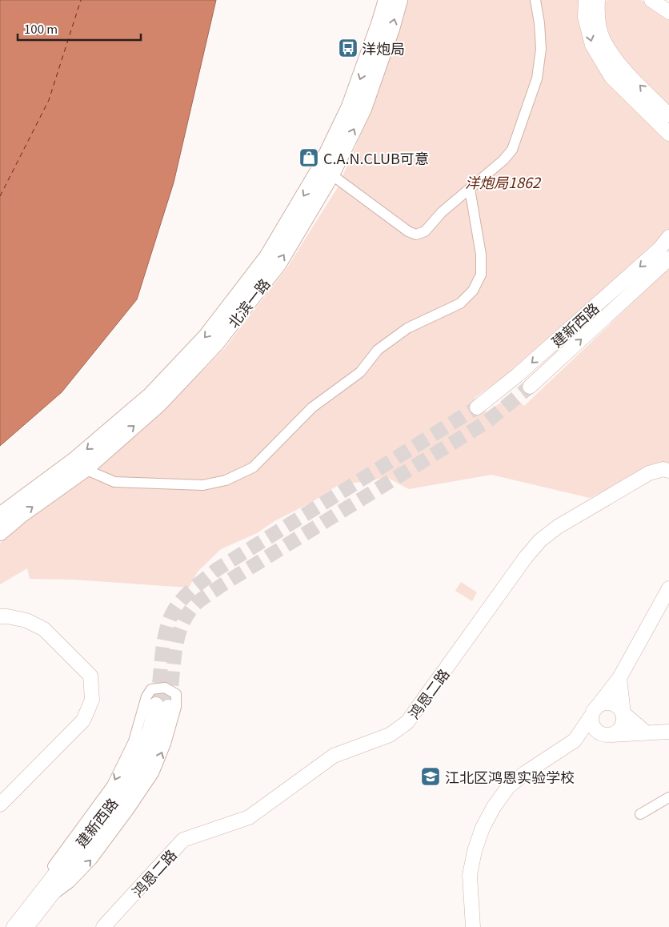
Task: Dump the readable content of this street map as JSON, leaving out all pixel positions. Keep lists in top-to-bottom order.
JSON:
{
  "streets": {
    "main road": ["北滨一路"],
    "street": ["建新西路", "鸿恩二路"]
  },
  "parks": ["洋炮局1862"],
  "places": {
    "bus stop": ["洋炮局"],
    "shop": ["C.A.N.CLUB可意"],
    "school or university": ["江北区鸿恩实验学校"]
  },
  "scale_bar": "100 m"
}
